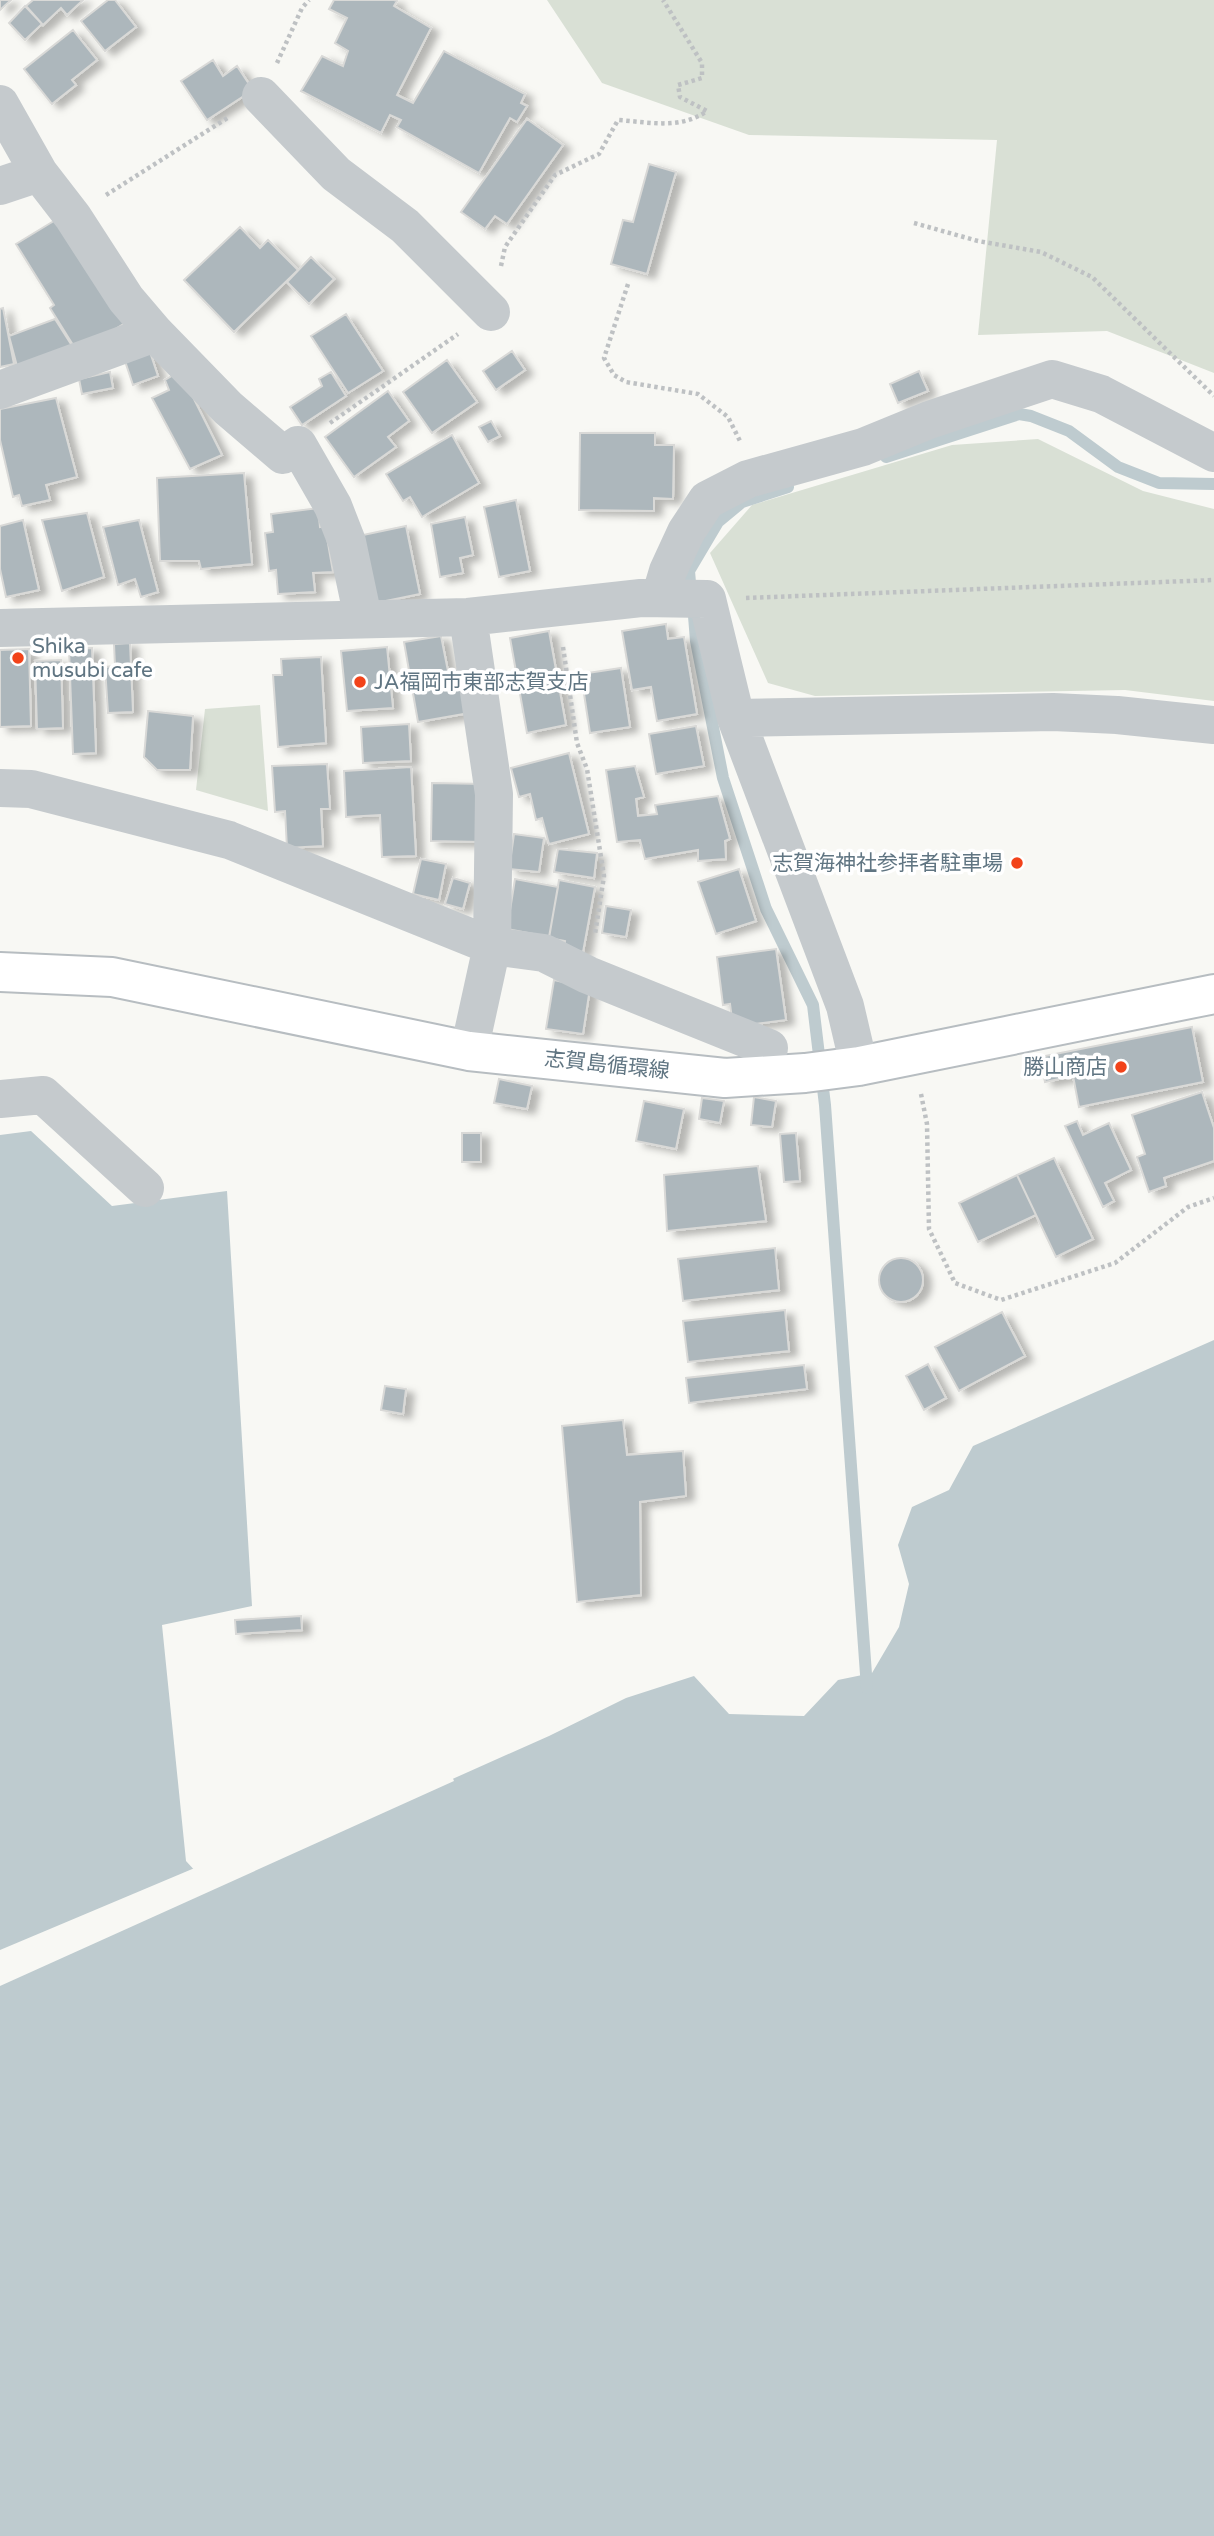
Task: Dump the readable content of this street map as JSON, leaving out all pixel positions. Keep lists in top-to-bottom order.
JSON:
{
  "streets": {
    "main road": ["志賀島循環線"]
  },
  "places": [
    "Shika musubi cafe",
    "JA福岡市東部志賀支店",
    "志賀海神社参拝者駐車場",
    "勝山商店"
  ]
}
